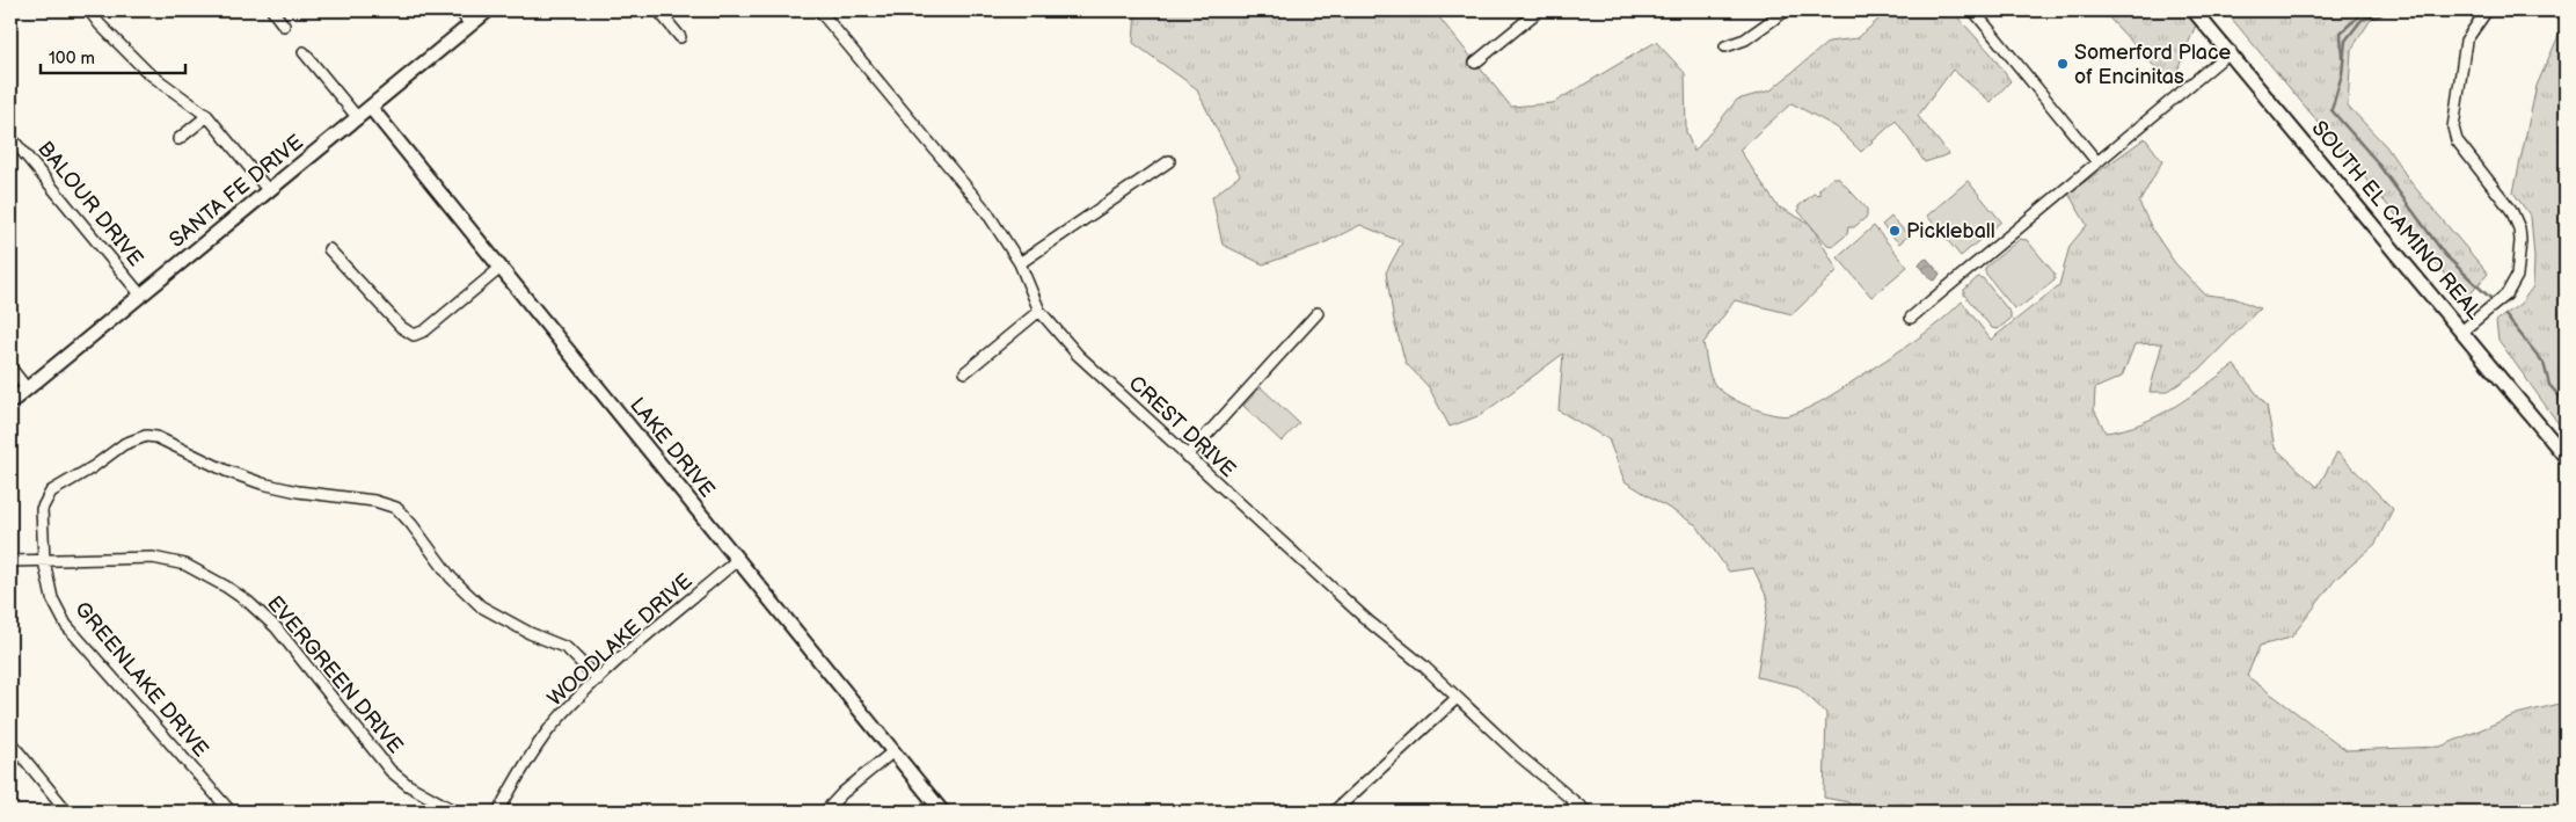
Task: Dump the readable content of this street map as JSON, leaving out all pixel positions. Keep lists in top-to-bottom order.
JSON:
{
  "streets": {
    "main road": ["SANTA FE DRIVE", "SOUTH EL CAMINO REAL", "LAKE DRIVE"],
    "street": [
      "BALOUR DRIVE",
      "CREST DRIVE",
      "WOODLAKE DRIVE",
      "EVERGREEN DRIVE",
      "GREENLAKE DRIVE"
    ]
  },
  "crossings": [
    ["SANTA FE DRIVE", "BALOUR DRIVE"],
    ["SANTA FE DRIVE", "LAKE DRIVE"],
    ["LAKE DRIVE", "WOODLAKE DRIVE"],
    ["WOODLAKE DRIVE", "GREENLAKE DRIVE"],
    ["EVERGREEN DRIVE", "GREENLAKE DRIVE"]
  ],
  "places": ["Somerford Place of Encinitas", "Pickleball"],
  "scale_bar": "100 m"
}
